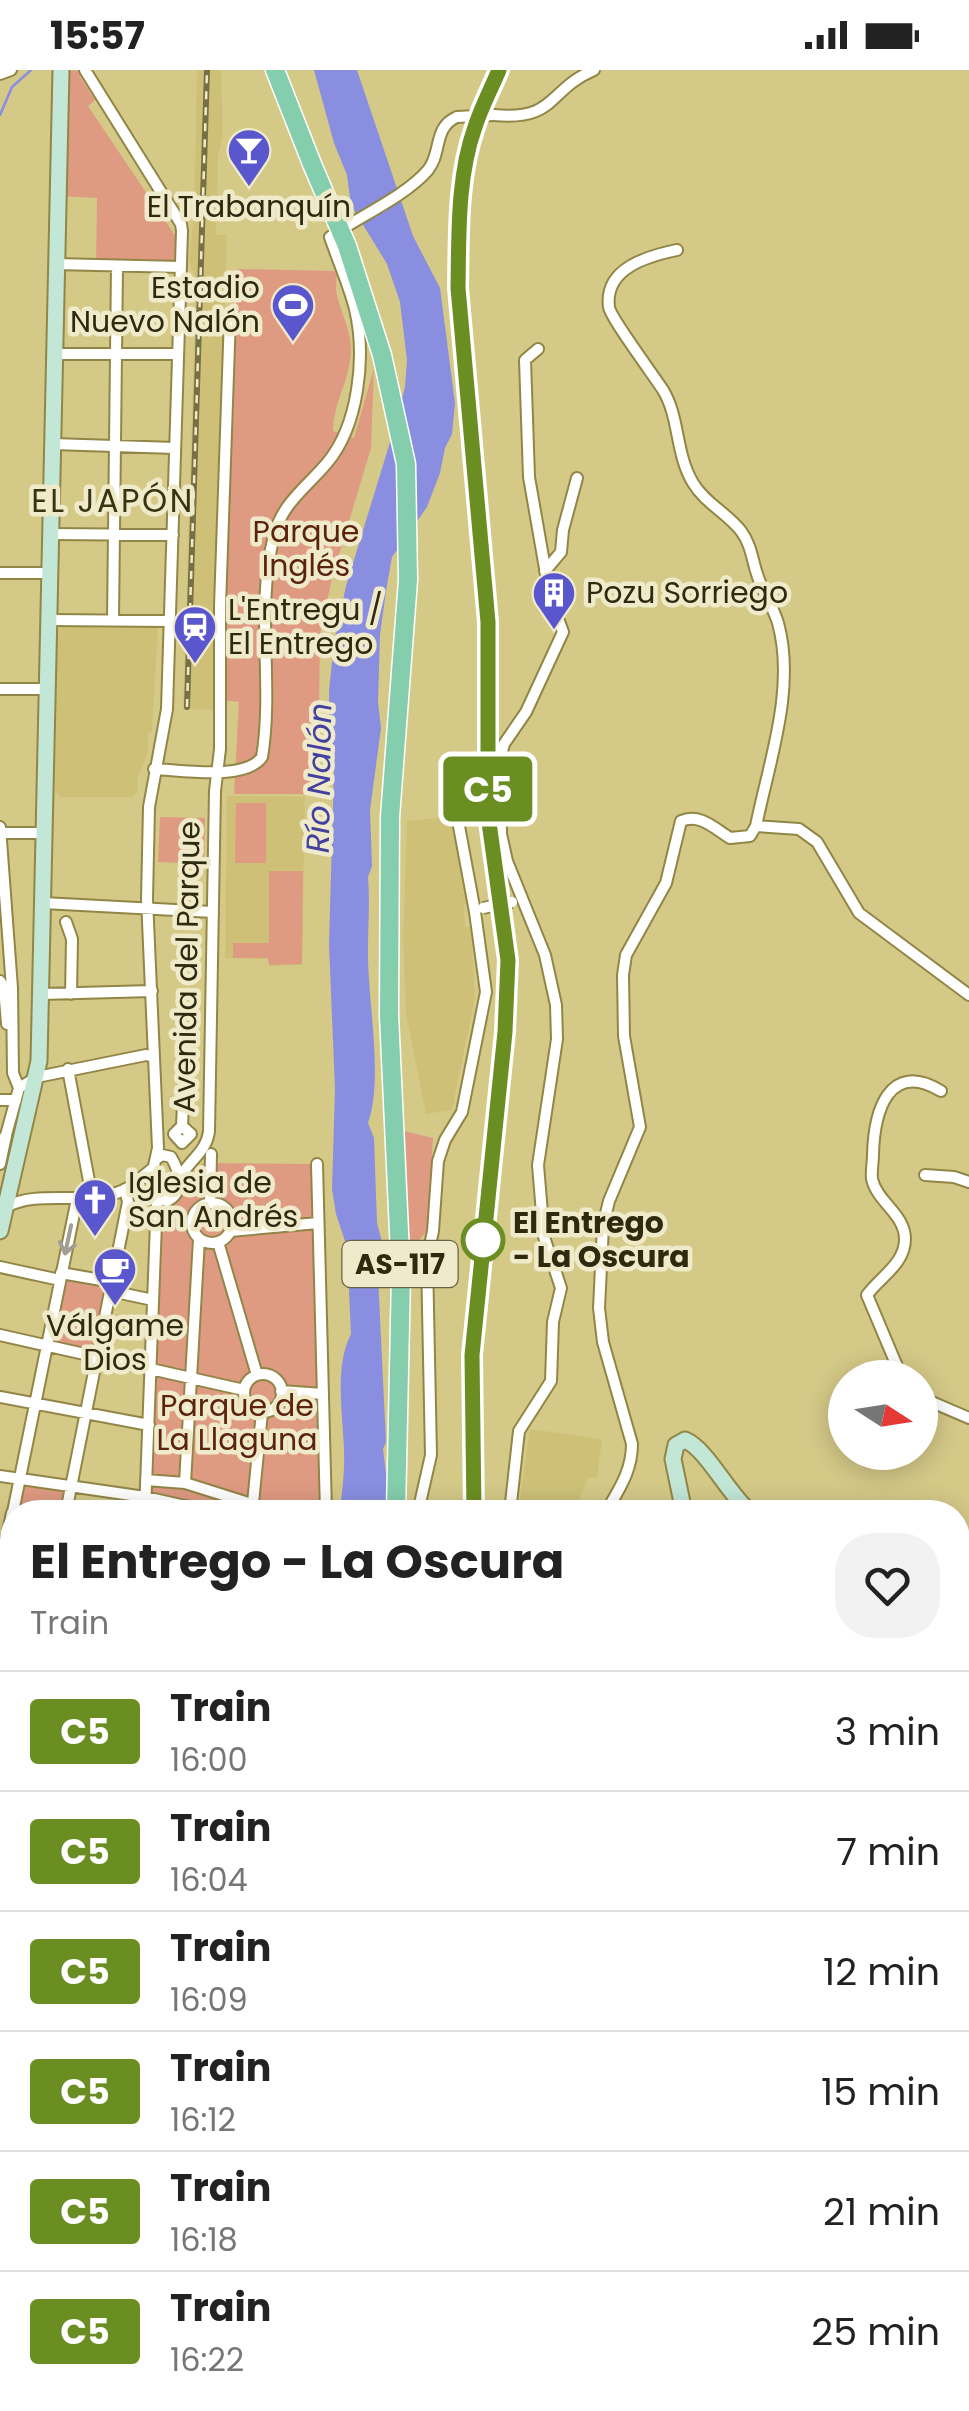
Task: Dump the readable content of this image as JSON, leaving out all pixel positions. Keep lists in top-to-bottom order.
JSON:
{
  "streets": {
    "main road": ["AS-117"],
    "street": ["Avenida del Parque"]
  },
  "districts": ["EL JAPÓN"],
  "water": ["Río Nalón"],
  "parks": ["Parque Inglés", "Parque de La Llaguna"],
  "places": {
    "bar": ["El Trabanquín"],
    "sports": ["Estadio Nuevo Nalón"],
    "building": ["Pozu Sorriego"],
    "station": ["L'Entregu / El Entrego"],
    "church": ["Iglesia de San Andrés"],
    "other": ["El Entrego - La Oscura"],
    "cafe": ["Válgame Dios"]
  },
  "north": "right",
  "page": {
    "status": "15:57",
    "on_map": "C5",
    "heading": ["El Entrego - La Oscura", "Train"],
    "list": [
      {
        "mark": "C5",
        "name": "Train",
        "note": "16:00",
        "value": "3 min"
      },
      {
        "mark": "C5",
        "name": "Train",
        "note": "16:04",
        "value": "7 min"
      },
      {
        "mark": "C5",
        "name": "Train",
        "note": "16:09",
        "value": "12 min"
      },
      {
        "mark": "C5",
        "name": "Train",
        "note": "16:12",
        "value": "15 min"
      },
      {
        "mark": "C5",
        "name": "Train",
        "note": "16:18",
        "value": "21 min"
      },
      {
        "mark": "C5",
        "name": "Train",
        "note": "16:22",
        "value": "25 min"
      }
    ]
  }
}
